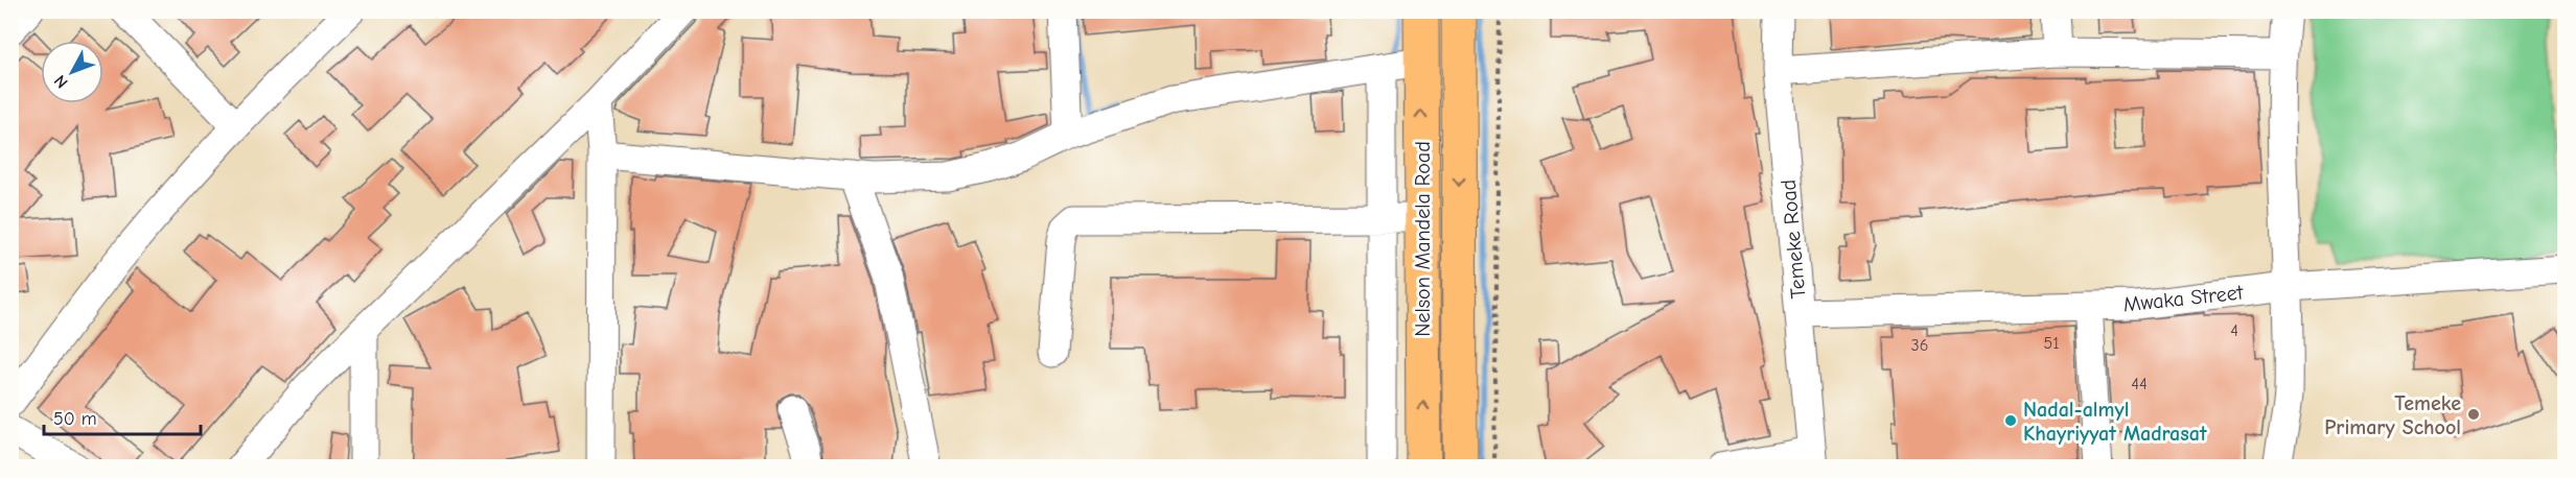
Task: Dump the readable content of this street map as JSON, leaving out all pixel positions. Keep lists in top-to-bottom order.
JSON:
{
  "streets": {
    "main road": ["Nelson Mandela Road"],
    "street": ["Temeke Road", "Mwaka Street"]
  },
  "crossings": [
    ["Temeke Road", "Mwaka Street"]
  ],
  "places": ["Temeke Primary School", "Nadal-almyl Khayriyyat Madrasat"],
  "house_numbers": [
    "4",
    "51",
    "36",
    "44"
  ],
  "scale_bar": "50 m",
  "north": "bottom left"
}
